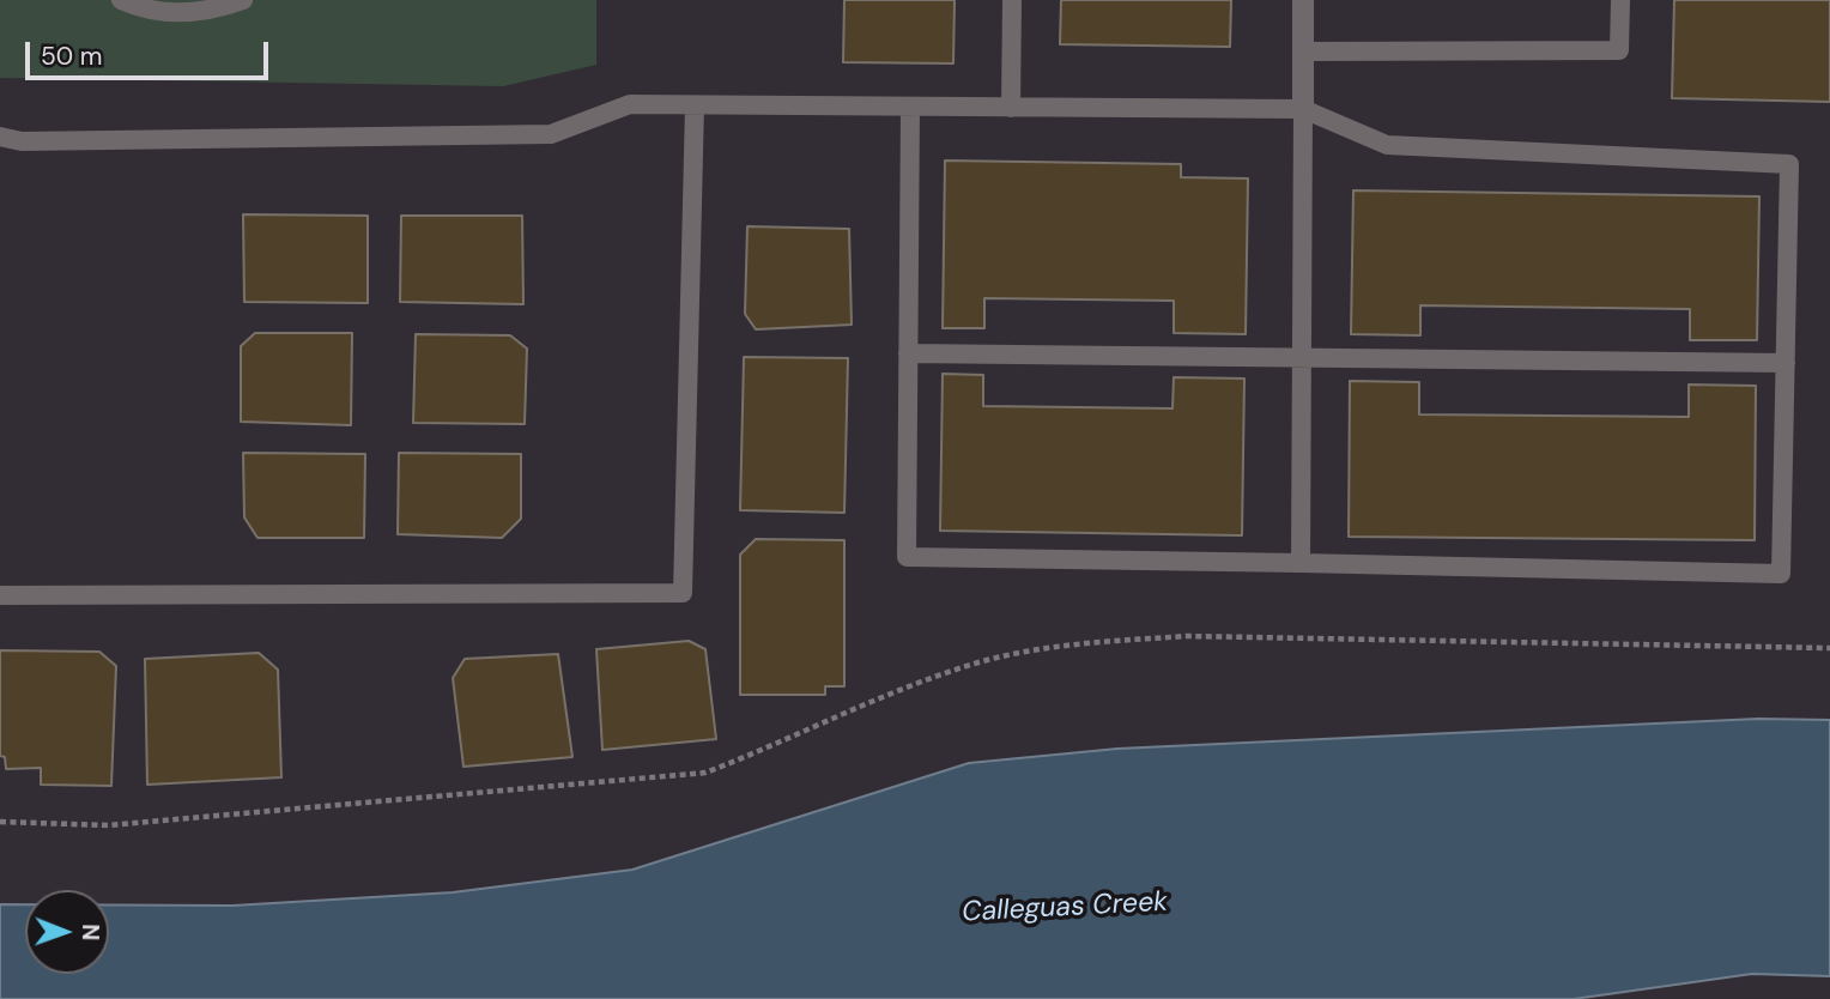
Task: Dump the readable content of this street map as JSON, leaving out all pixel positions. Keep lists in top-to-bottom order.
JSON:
{
  "water": ["Calleguas Creek"],
  "scale_bar": "50 m",
  "north": "right"
}
